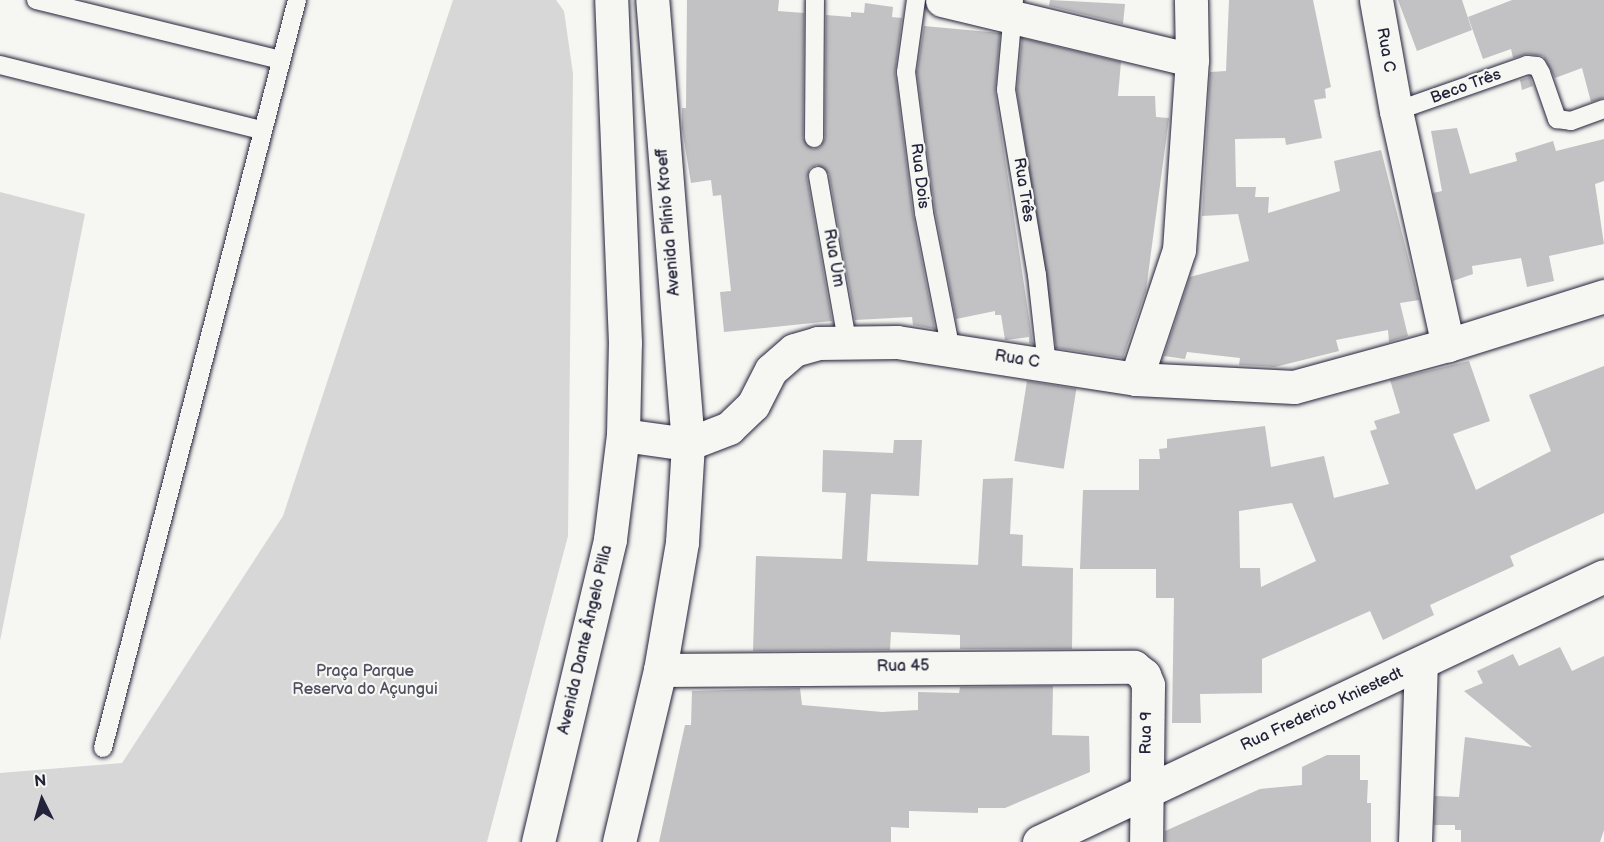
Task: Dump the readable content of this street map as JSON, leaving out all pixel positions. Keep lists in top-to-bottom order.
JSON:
{
  "streets": {
    "street": [
      "Rua C",
      "Avenida Plínio Kroeff",
      "Avenida Dante Ângelo Pilla",
      "Rua 45",
      "Rua Frederico Kniestedt",
      "Rua 9"
    ],
    "lane": [
      "Beco Três",
      "Rua Dois",
      "Rua Três",
      "Rua Um"
    ]
  },
  "crossings": [
    ["Rua C", "Beco Três"],
    ["Rua C", "Rua Dois"],
    ["Rua C", "Rua Três"],
    ["Rua C", "Avenida Plínio Kroeff"],
    ["Rua C", "Rua Um"],
    ["Rua C", "Avenida Dante Ângelo Pilla"],
    ["Rua 45", "Rua 9"],
    ["Rua Frederico Kniestedt", "Rua 9"]
  ],
  "parks": ["Praça Parque Reserva do Açungui"],
  "north": "top"
}
